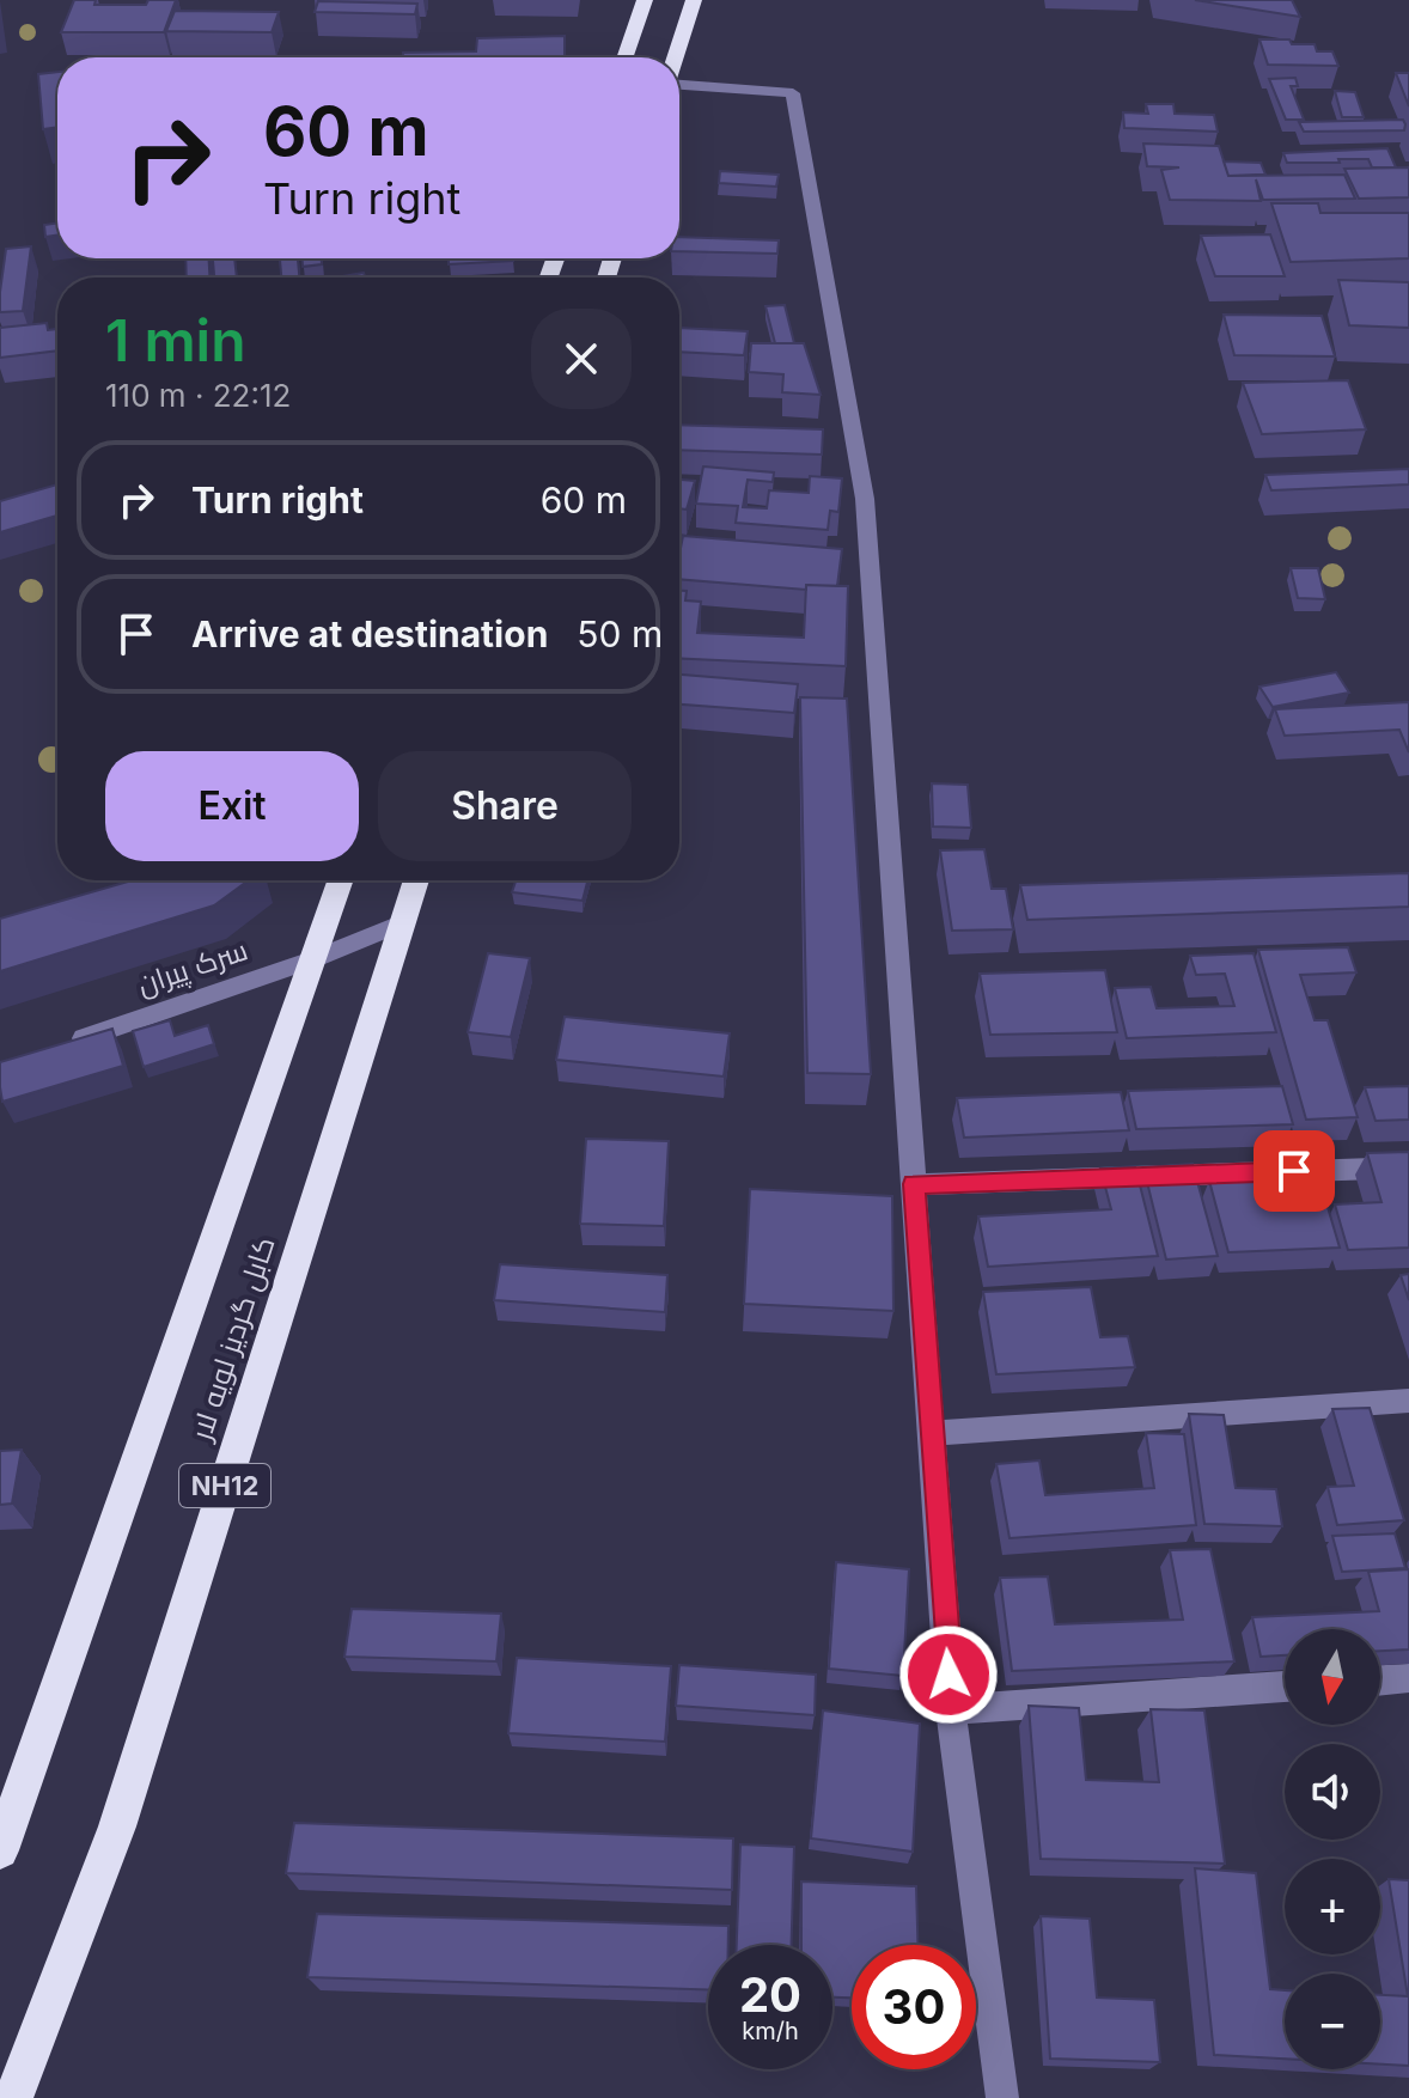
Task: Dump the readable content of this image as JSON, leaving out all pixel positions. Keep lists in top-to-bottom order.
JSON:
{
  "streets": {
    "highway": ["کابل گردیز لویه لار", "NH12"],
    "street": ["سرک پیران"]
  },
  "crossings": [
    ["سرک پیران", "کابل گردیز لویه لار"]
  ],
  "north": "bottom",
  "page": {
    "turn": ["60 m", "Turn right"],
    "heading": ["1 min", "110 m · 22:12"],
    "list": [
      {
        "name": "Turn right",
        "value": "60 m"
      },
      {
        "name": "Arrive at destination",
        "value": "50 m"
      }
    ],
    "buttons": ["Exit", "Share"],
    "map_buttons": ["+", "−"],
    "speed": "20 km/h",
    "limit": "30"
  }
}
